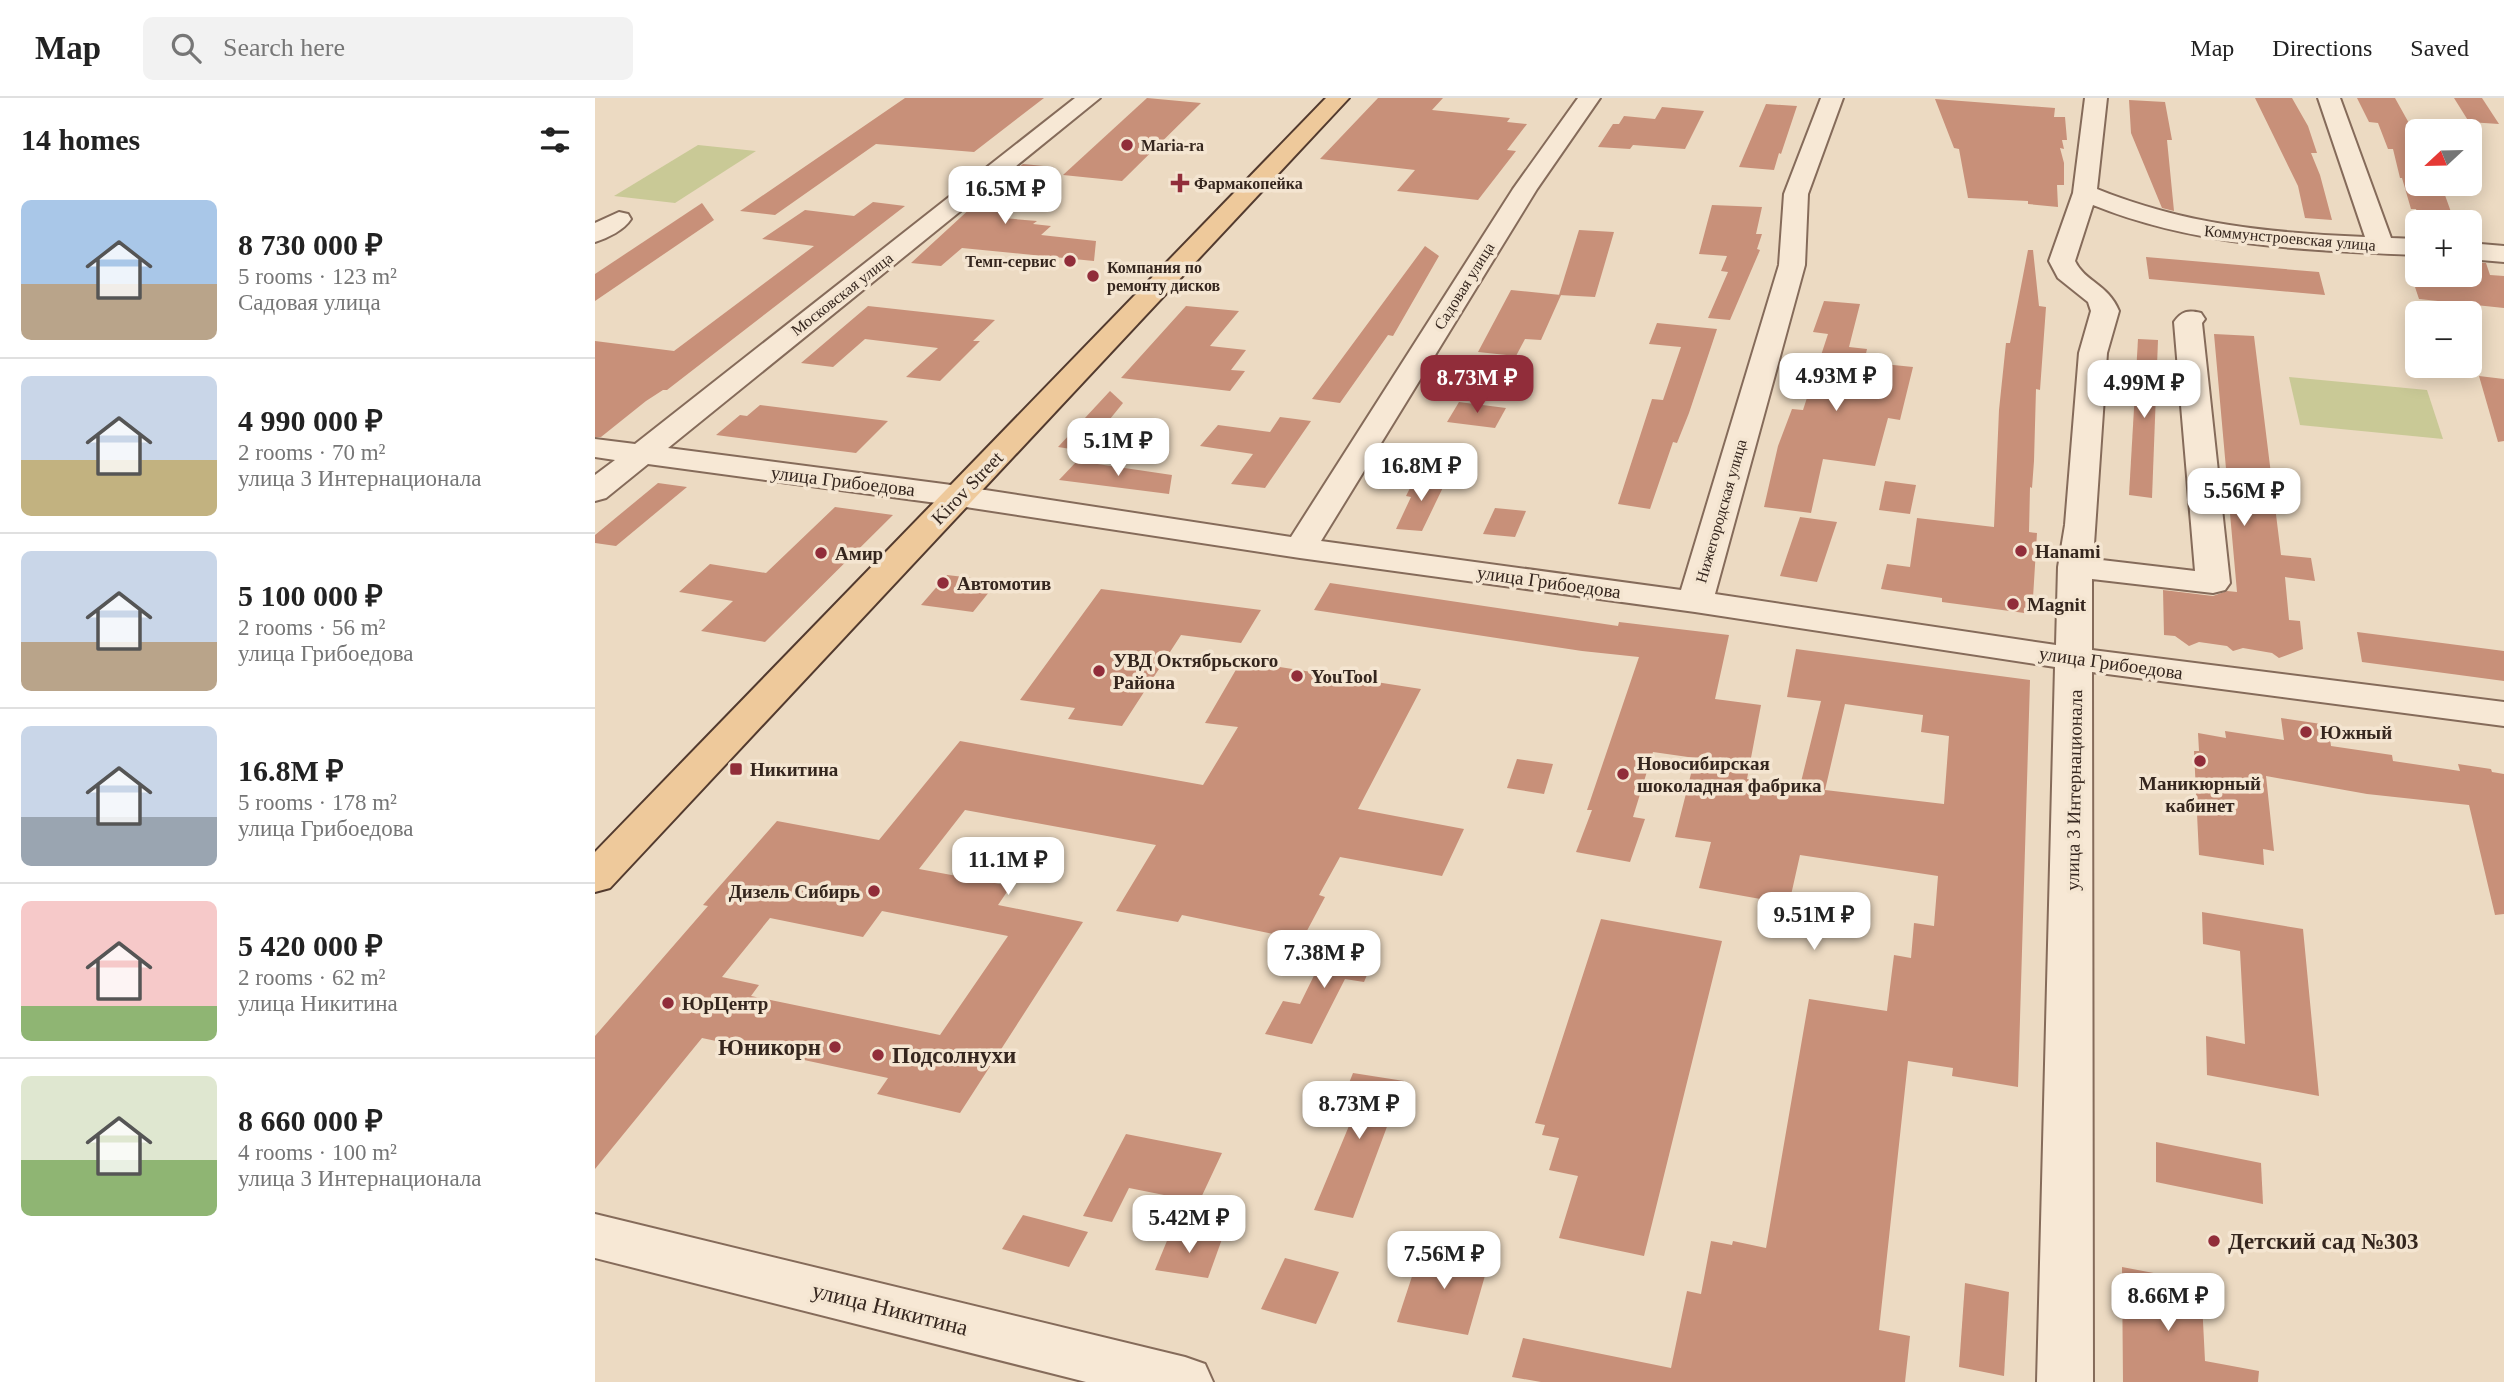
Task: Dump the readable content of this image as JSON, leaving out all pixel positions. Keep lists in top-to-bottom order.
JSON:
{
  "streets": {
    "main road": ["Kirov Street"],
    "street": [
      "Коммунстроевская улица",
      "Садовая улица",
      "Московская улица",
      "улица Грибоедова",
      "Нижегородская улица",
      "улица 3 Интернационала",
      "улица Никитина"
    ]
  },
  "crossings": [
    ["Коммунстроевская улица", "улица 3 Интернационала"],
    ["Садовая улица", "улица Грибоедова"],
    ["Московская улица", "улица Грибоедова"],
    ["улица Грибоедова", "Kirov Street"],
    ["улица Грибоедова", "Нижегородская улица"],
    ["улица Грибоедова", "улица 3 Интернационала"]
  ],
  "places": {
    "other": [
      "Maria-ra",
      "Темп-сервис",
      "Компания по ремонту дисков",
      "Hanami",
      "Амир",
      "Автомотив",
      "Magnit",
      "УВД Октябрьского Района",
      "YouTool",
      "Южный",
      "Маникюрный кабинет",
      "Новосибирская шоколадная фабрика",
      "Дизель Сибирь",
      "ЮрЦентр",
      "Юникорн",
      "Подсолнухи",
      "Детский сад №303"
    ],
    "health": ["Фармакопейка"],
    "transit": ["Никитина"]
  },
  "north": "left",
  "page": {
    "header": "Map",
    "search": "Search here",
    "nav": ["Map", "Directions", "Saved"],
    "heading": "14 homes",
    "map_buttons": ["+", "−"],
    "price": [
      "16.5M ₽",
      "4.93M ₽",
      "8.73M ₽",
      "4.99M ₽",
      "5.1M ₽",
      "16.8M ₽",
      "5.56M ₽",
      "11.1M ₽",
      "9.51M ₽",
      "7.38M ₽",
      "8.73M ₽",
      "5.42M ₽",
      "7.56M ₽",
      "8.66M ₽"
    ],
    "list": [
      {
        "name": "8 730 000 ₽",
        "note": "5 rooms · 123 m² · Садовая улица"
      },
      {
        "name": "4 990 000 ₽",
        "note": "2 rooms · 70 m² · улица 3 Интернационала"
      },
      {
        "name": "5 100 000 ₽",
        "note": "2 rooms · 56 m² · улица Грибоедова"
      },
      {
        "name": "16.8M ₽",
        "note": "5 rooms · 178 m² · улица Грибоедова"
      },
      {
        "name": "5 420 000 ₽",
        "note": "2 rooms · 62 m² · улица Никитина"
      },
      {
        "name": "8 660 000 ₽",
        "note": "4 rooms · 100 m² · улица 3 Интернационала"
      }
    ]
  }
}
